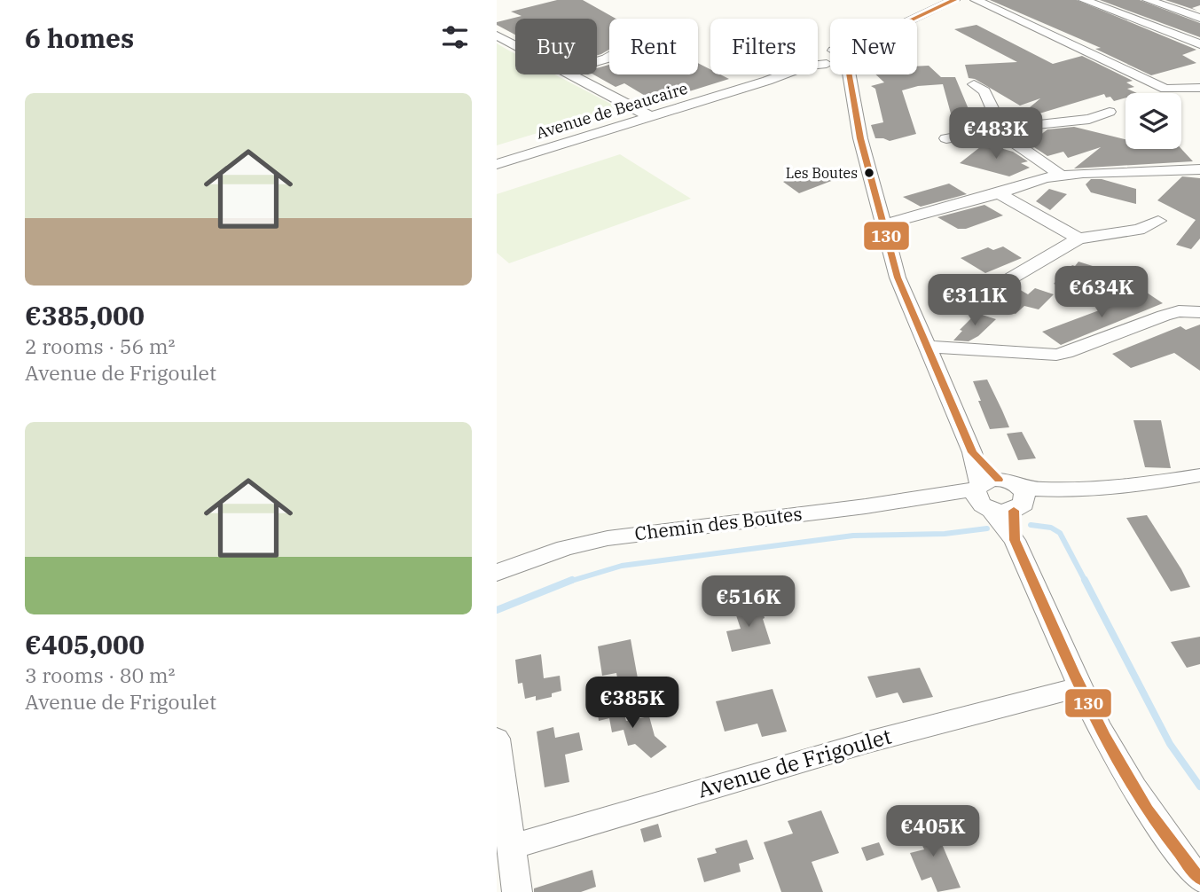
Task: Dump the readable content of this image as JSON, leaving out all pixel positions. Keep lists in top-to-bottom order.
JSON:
{
  "streets": {
    "street": ["Avenue de Beaucaire", "Chemin des Boutes", "Avenue de Frigoulet"]
  },
  "places": ["Les Boutes"],
  "lines": ["transit line 130"],
  "page": {
    "heading": "6 homes",
    "chip": [
      "Buy",
      "Rent",
      "Filters",
      "New"
    ],
    "list": [
      {
        "name": "€385,000",
        "note": "2 rooms · 56 m² · Avenue de Frigoulet"
      },
      {
        "name": "€405,000",
        "note": "3 rooms · 80 m² · Avenue de Frigoulet"
      }
    ],
    "price": [
      "€483K",
      "€634K",
      "€311K",
      "€516K",
      "€385K",
      "€405K"
    ]
  }
}
